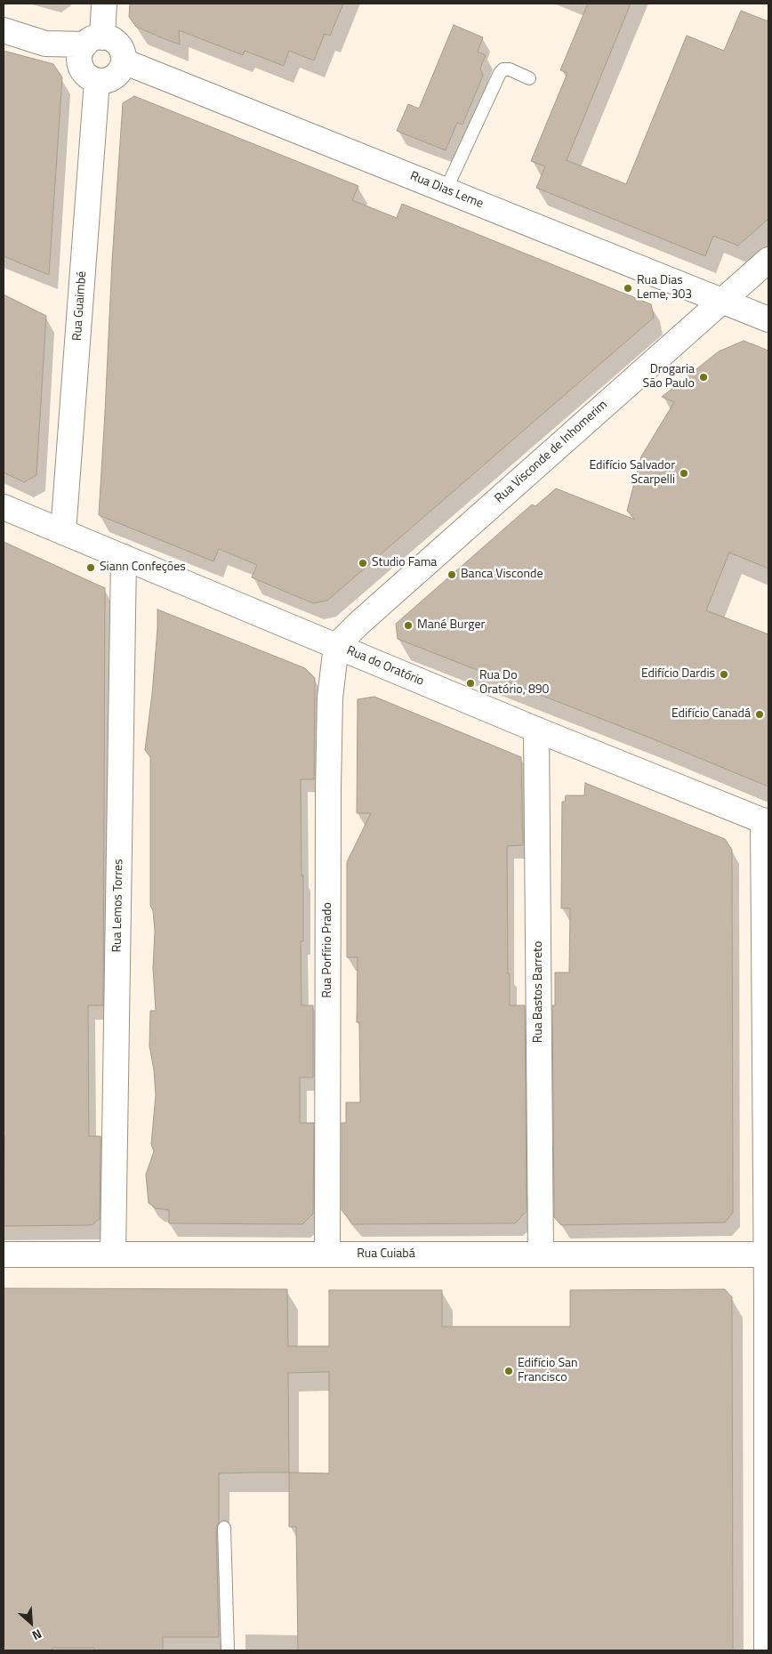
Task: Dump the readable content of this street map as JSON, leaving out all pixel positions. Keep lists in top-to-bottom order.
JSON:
{
  "streets": {
    "street": [
      "Rua Dias Leme",
      "Rua Guaimbé",
      "Rua Visconde de Inhomerim",
      "Rua do Oratório",
      "Rua Lemos Torres",
      "Rua Porfírio Prado",
      "Rua Bastos Barreto",
      "Rua Cuiabá"
    ]
  },
  "crossings": [
    ["Rua Dias Leme", "Rua Guaimbé"],
    ["Rua Dias Leme", "Rua Visconde de Inhomerim"],
    ["Rua Guaimbé", "Rua do Oratório"],
    ["Rua Visconde de Inhomerim", "Rua do Oratório"],
    ["Rua Visconde de Inhomerim", "Rua Porfírio Prado"],
    ["Rua do Oratório", "Rua Lemos Torres"],
    ["Rua do Oratório", "Rua Porfírio Prado"],
    ["Rua do Oratório", "Rua Bastos Barreto"],
    ["Rua Lemos Torres", "Rua Cuiabá"],
    ["Rua Porfírio Prado", "Rua Cuiabá"],
    ["Rua Bastos Barreto", "Rua Cuiabá"]
  ],
  "places": [
    "Rua Dias Leme, 303",
    "Drogaria São Paulo",
    "Edifício Salvador Scarpelli",
    "Studio Fama",
    "Siann Confeções",
    "Banca Visconde",
    "Mané Burger",
    "Edifício Dardis",
    "Rua Do Oratório, 890",
    "Edifício Canadá",
    "Edifício San Francisco"
  ],
  "north": "bottom right"
}
